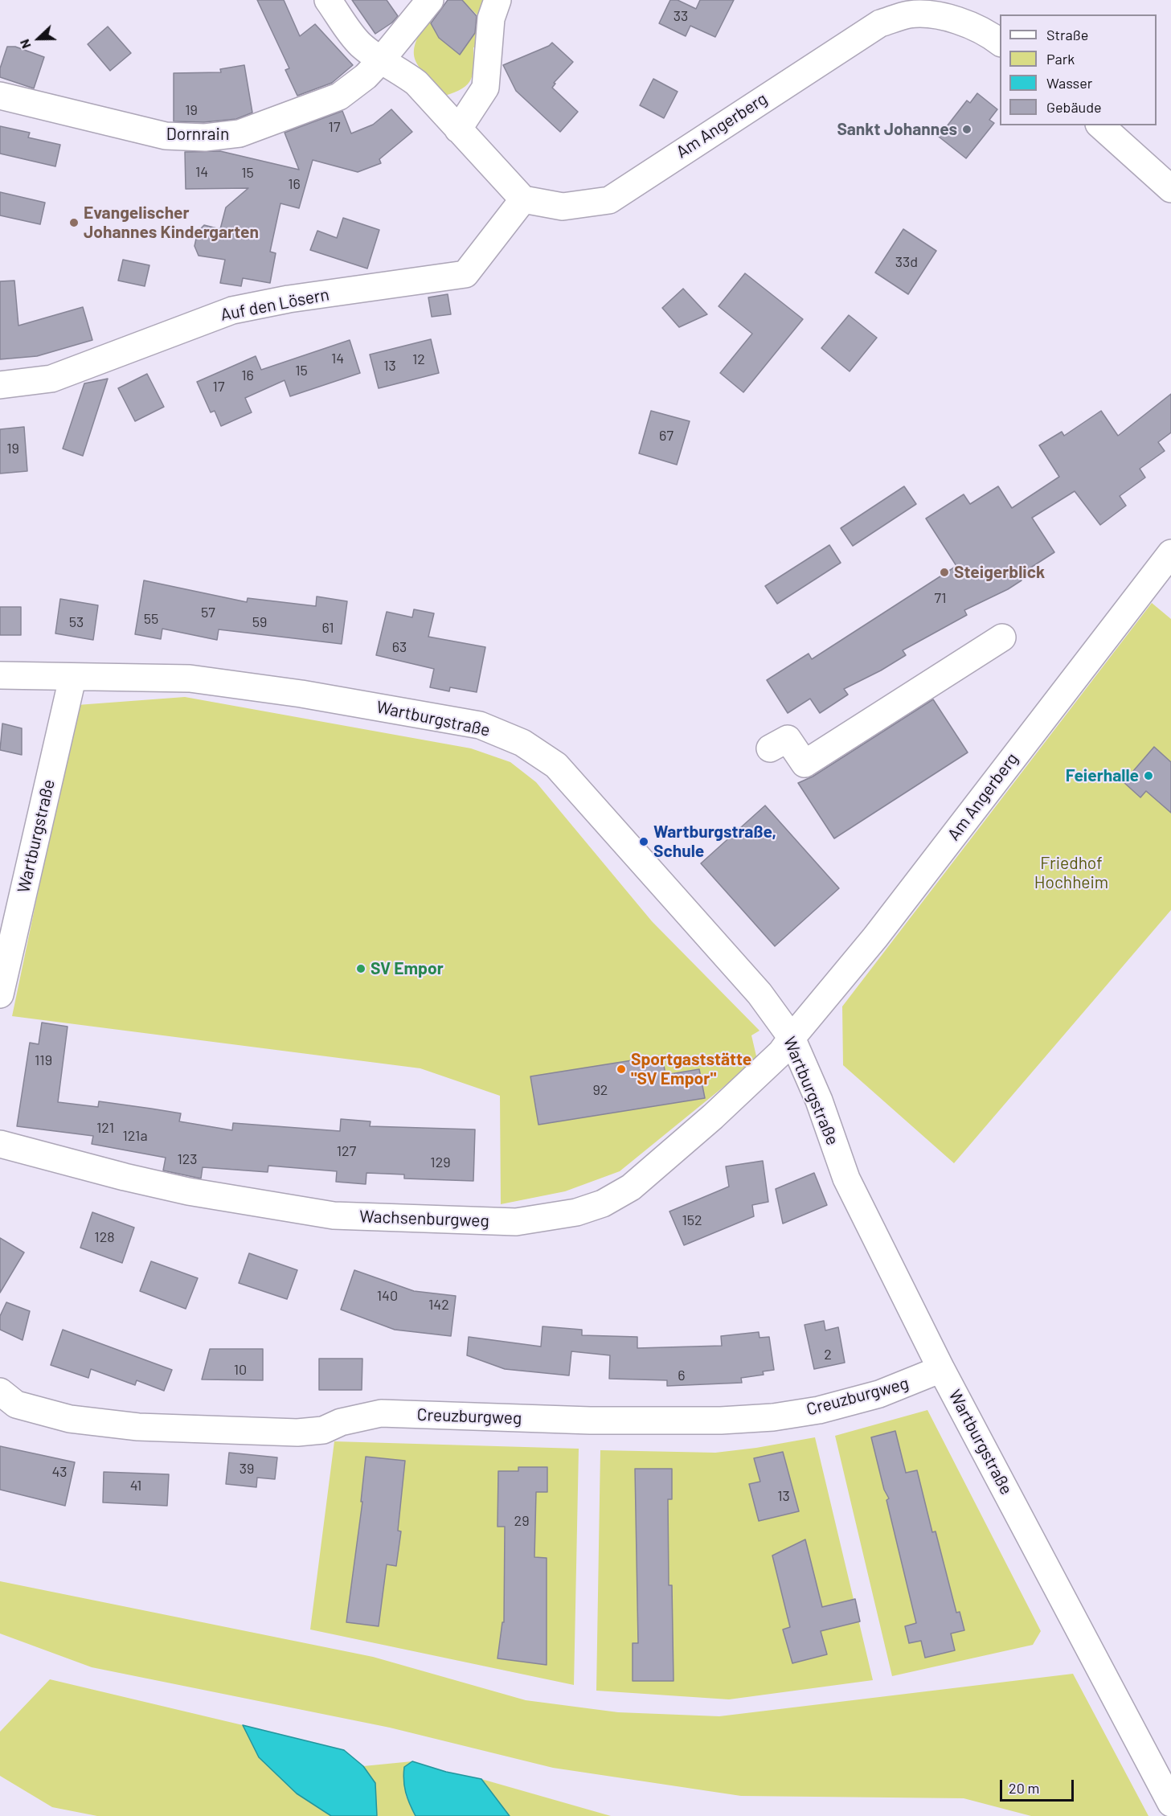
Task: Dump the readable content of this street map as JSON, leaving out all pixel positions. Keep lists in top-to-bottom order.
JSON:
{
  "streets": {
    "street": [
      "Am Angerberg",
      "Dornrain",
      "Auf den Lösern",
      "Wartburgstraße",
      "Wachsenburgweg",
      "Creuzburgweg"
    ]
  },
  "crossings": [
    ["Am Angerberg", "Auf den Lösern"],
    ["Am Angerberg", "Wartburgstraße"],
    ["Am Angerberg", "Wachsenburgweg"],
    ["Wartburgstraße", "Wachsenburgweg"],
    ["Wartburgstraße", "Creuzburgweg"]
  ],
  "parks": ["Friedhof Hochheim"],
  "places": [
    "Sankt Johannes",
    "Evangelischer Johannes Kindergarten",
    "Steigerblick",
    "Feierhalle",
    "Wartburgstraße, Schule",
    "SV Empor",
    "Sportgaststätte \"SV Empor\""
  ],
  "house_numbers": [
    "33",
    "19",
    "17",
    "14",
    "15",
    "16",
    "33d",
    "14",
    "12",
    "13",
    "15",
    "16",
    "17",
    "67",
    "19",
    "71",
    "57",
    "55",
    "53",
    "59",
    "61",
    "63",
    "119",
    "92",
    "121",
    "121a",
    "127",
    "123",
    "129",
    "152",
    "128",
    "140",
    "142",
    "2",
    "10",
    "6",
    "39",
    "43",
    "41",
    "13",
    "29"
  ],
  "legend": [
    "Straße",
    "Park",
    "Wasser",
    "Gebäude"
  ],
  "scale_bar": "20 m",
  "north": "left"
}
